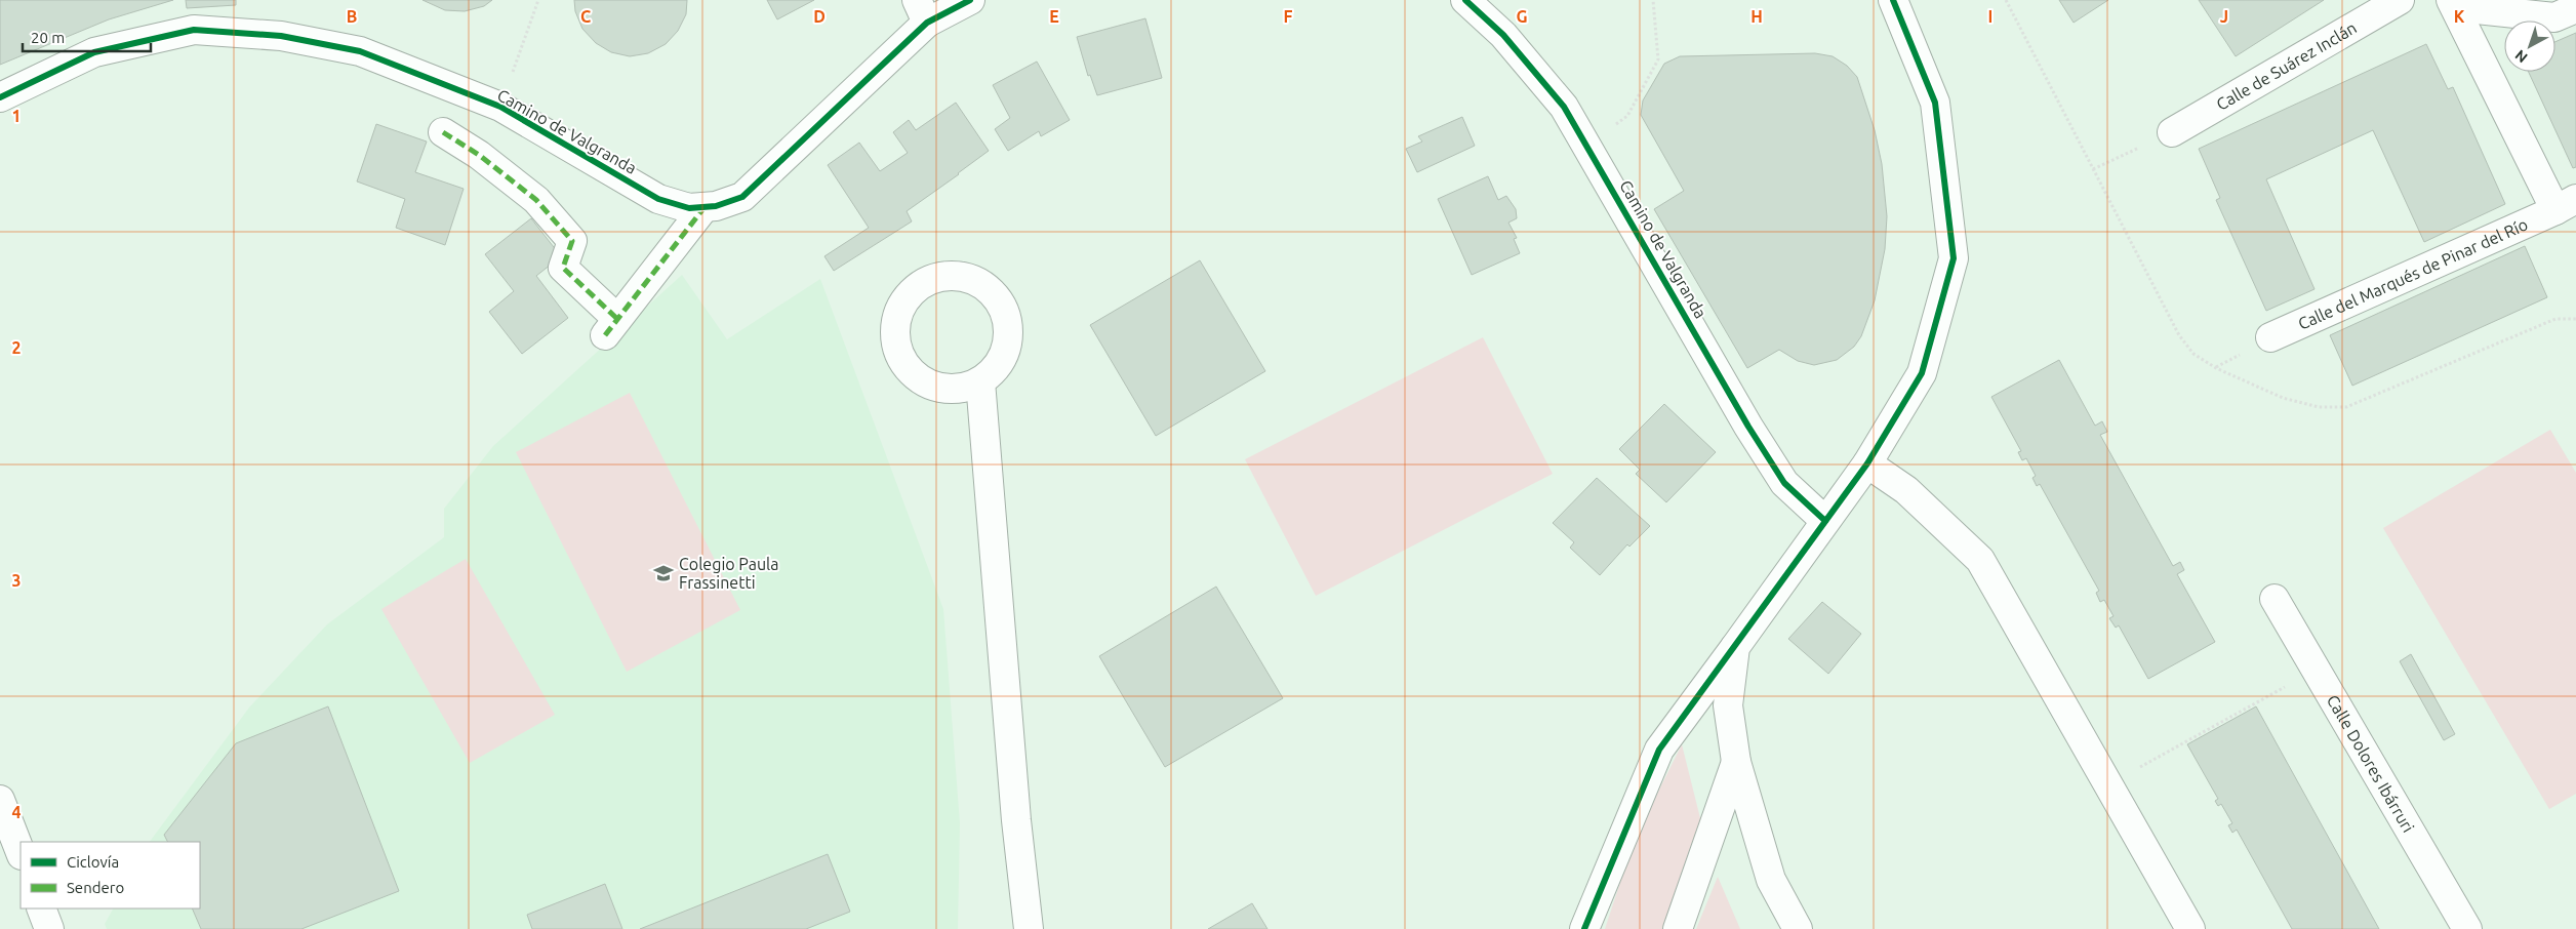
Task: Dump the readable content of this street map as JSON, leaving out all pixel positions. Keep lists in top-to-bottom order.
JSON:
{
  "streets": {
    "street": [
      "Calle de Suárez Inclán",
      "Camino de Valgranda",
      "Calle del Marqués de Pinar del Río",
      "Calle Dolores Ibárruri"
    ]
  },
  "places": {
    "school or university": ["Colegio Paula Frassinetti"]
  },
  "legend": ["Ciclovía", "Sendero"],
  "scale_bar": "20 m",
  "north": "bottom left",
  "grid": {
    "columns": [
      "B",
      "C",
      "D",
      "E",
      "F",
      "G",
      "H",
      "I",
      "J",
      "K"
    ],
    "rows": [
      "1",
      "2",
      "3",
      "4"
    ]
  }
}
